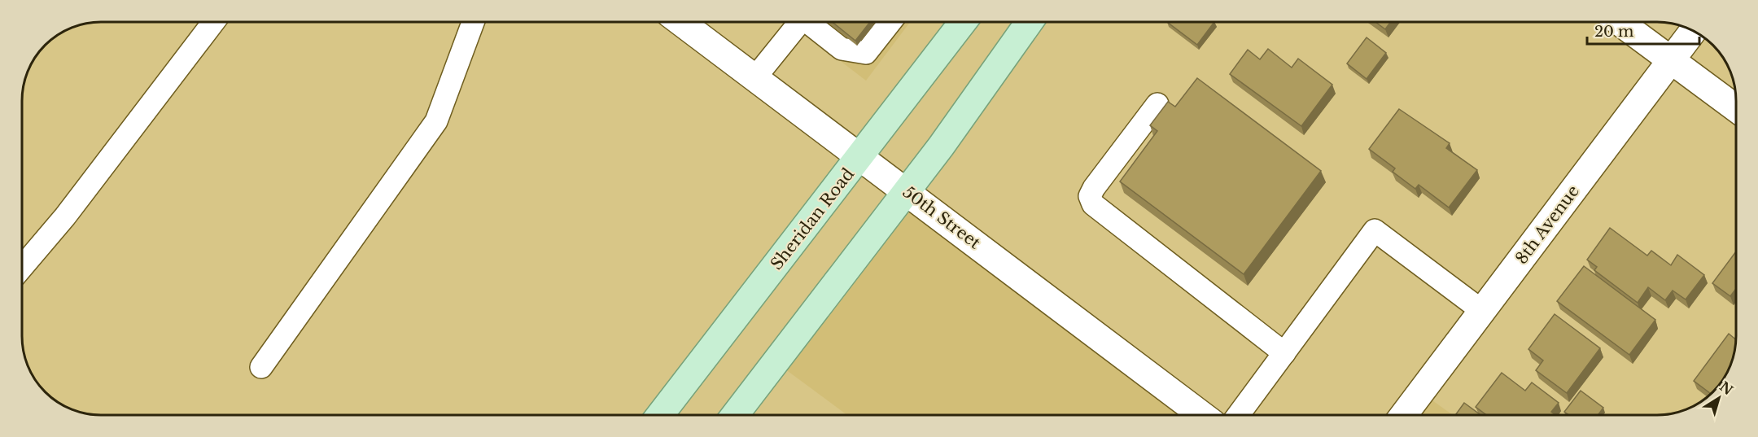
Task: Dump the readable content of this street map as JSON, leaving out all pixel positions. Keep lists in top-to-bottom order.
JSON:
{
  "streets": {
    "main road": ["Sheridan Road"],
    "street": ["50th Street", "8th Avenue"]
  },
  "crossings": [
    ["50th Street", "Sheridan Road"]
  ],
  "scale_bar": "20 m",
  "north": "top right"
}
